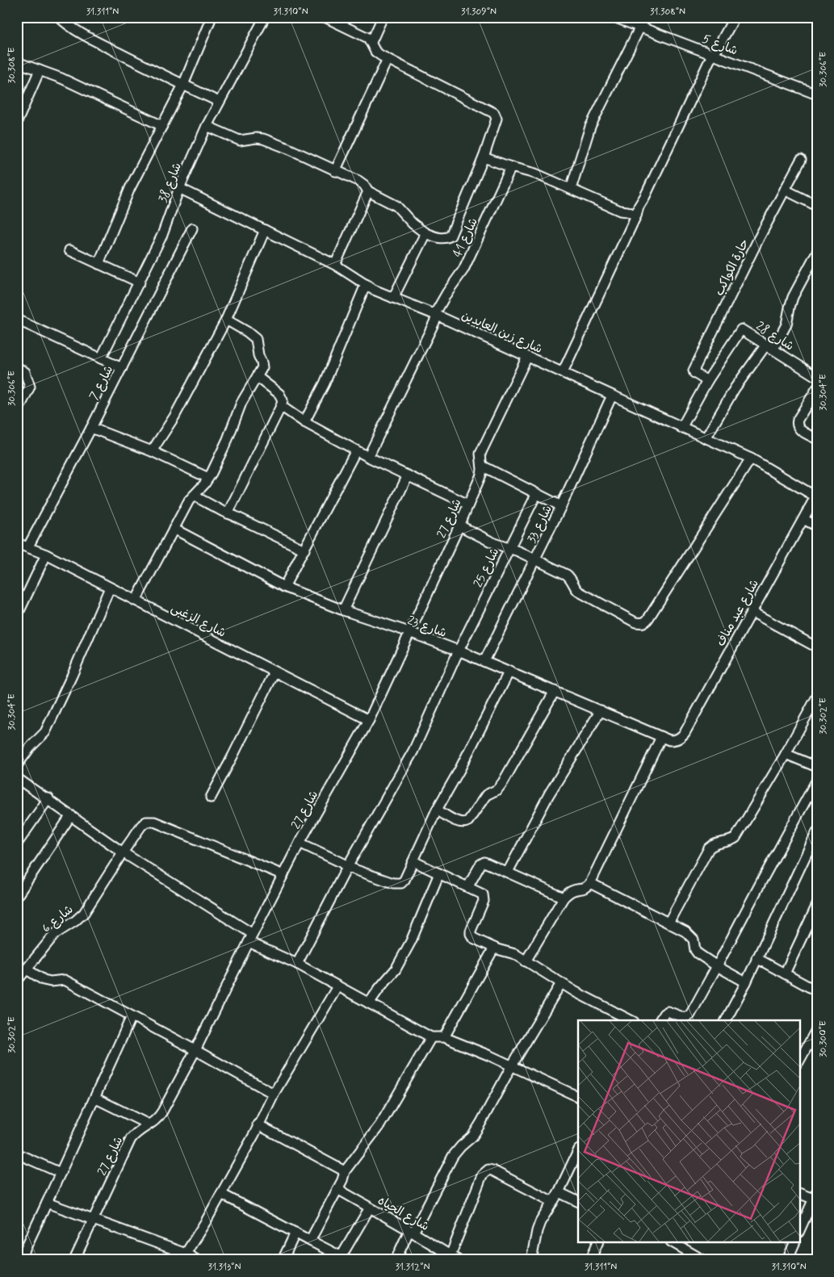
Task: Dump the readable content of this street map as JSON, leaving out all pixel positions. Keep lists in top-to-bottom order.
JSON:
{
  "streets": {
    "street": [
      "شارع 5",
      "شارع 38",
      "شارع 41",
      "حارة الكواكب",
      "شارع زين العابدين",
      "شارع 28",
      "شارع 7",
      "شارع 27",
      "شارع 33",
      "شارع 25",
      "شارع عبد مناف",
      "شارع الزغبى",
      "شارع 23",
      "شارع 6",
      "شارع الحياه"
    ]
  },
  "crossings": [
    ["شارع 38", "شارع زين العابدين"],
    ["شارع 41", "شارع زين العابدين"],
    ["حارة الكواكب", "شارع 28"],
    ["شارع زين العابدين", "شارع 27"],
    ["شارع زين العابدين", "شارع 33"],
    ["شارع زين العابدين", "شارع عبد مناف"],
    ["شارع 7", "شارع الزغبى"],
    ["شارع 27", "شارع الزغبى"],
    ["شارع 27", "شارع 23"],
    ["شارع 27", "شارع 6"],
    ["شارع 33", "شارع 23"],
    ["شارع 25", "شارع 23"],
    ["شارع عبد مناف", "شارع 23"]
  ],
  "coordinates": [
    "31.311°N",
    "31.310°N",
    "31.309°N",
    "31.308°N",
    "30.308°E",
    "30.306°E",
    "30.304°E",
    "30.302°E",
    "30.300°E",
    "31.313°N",
    "31.312°N"
  ]
}
